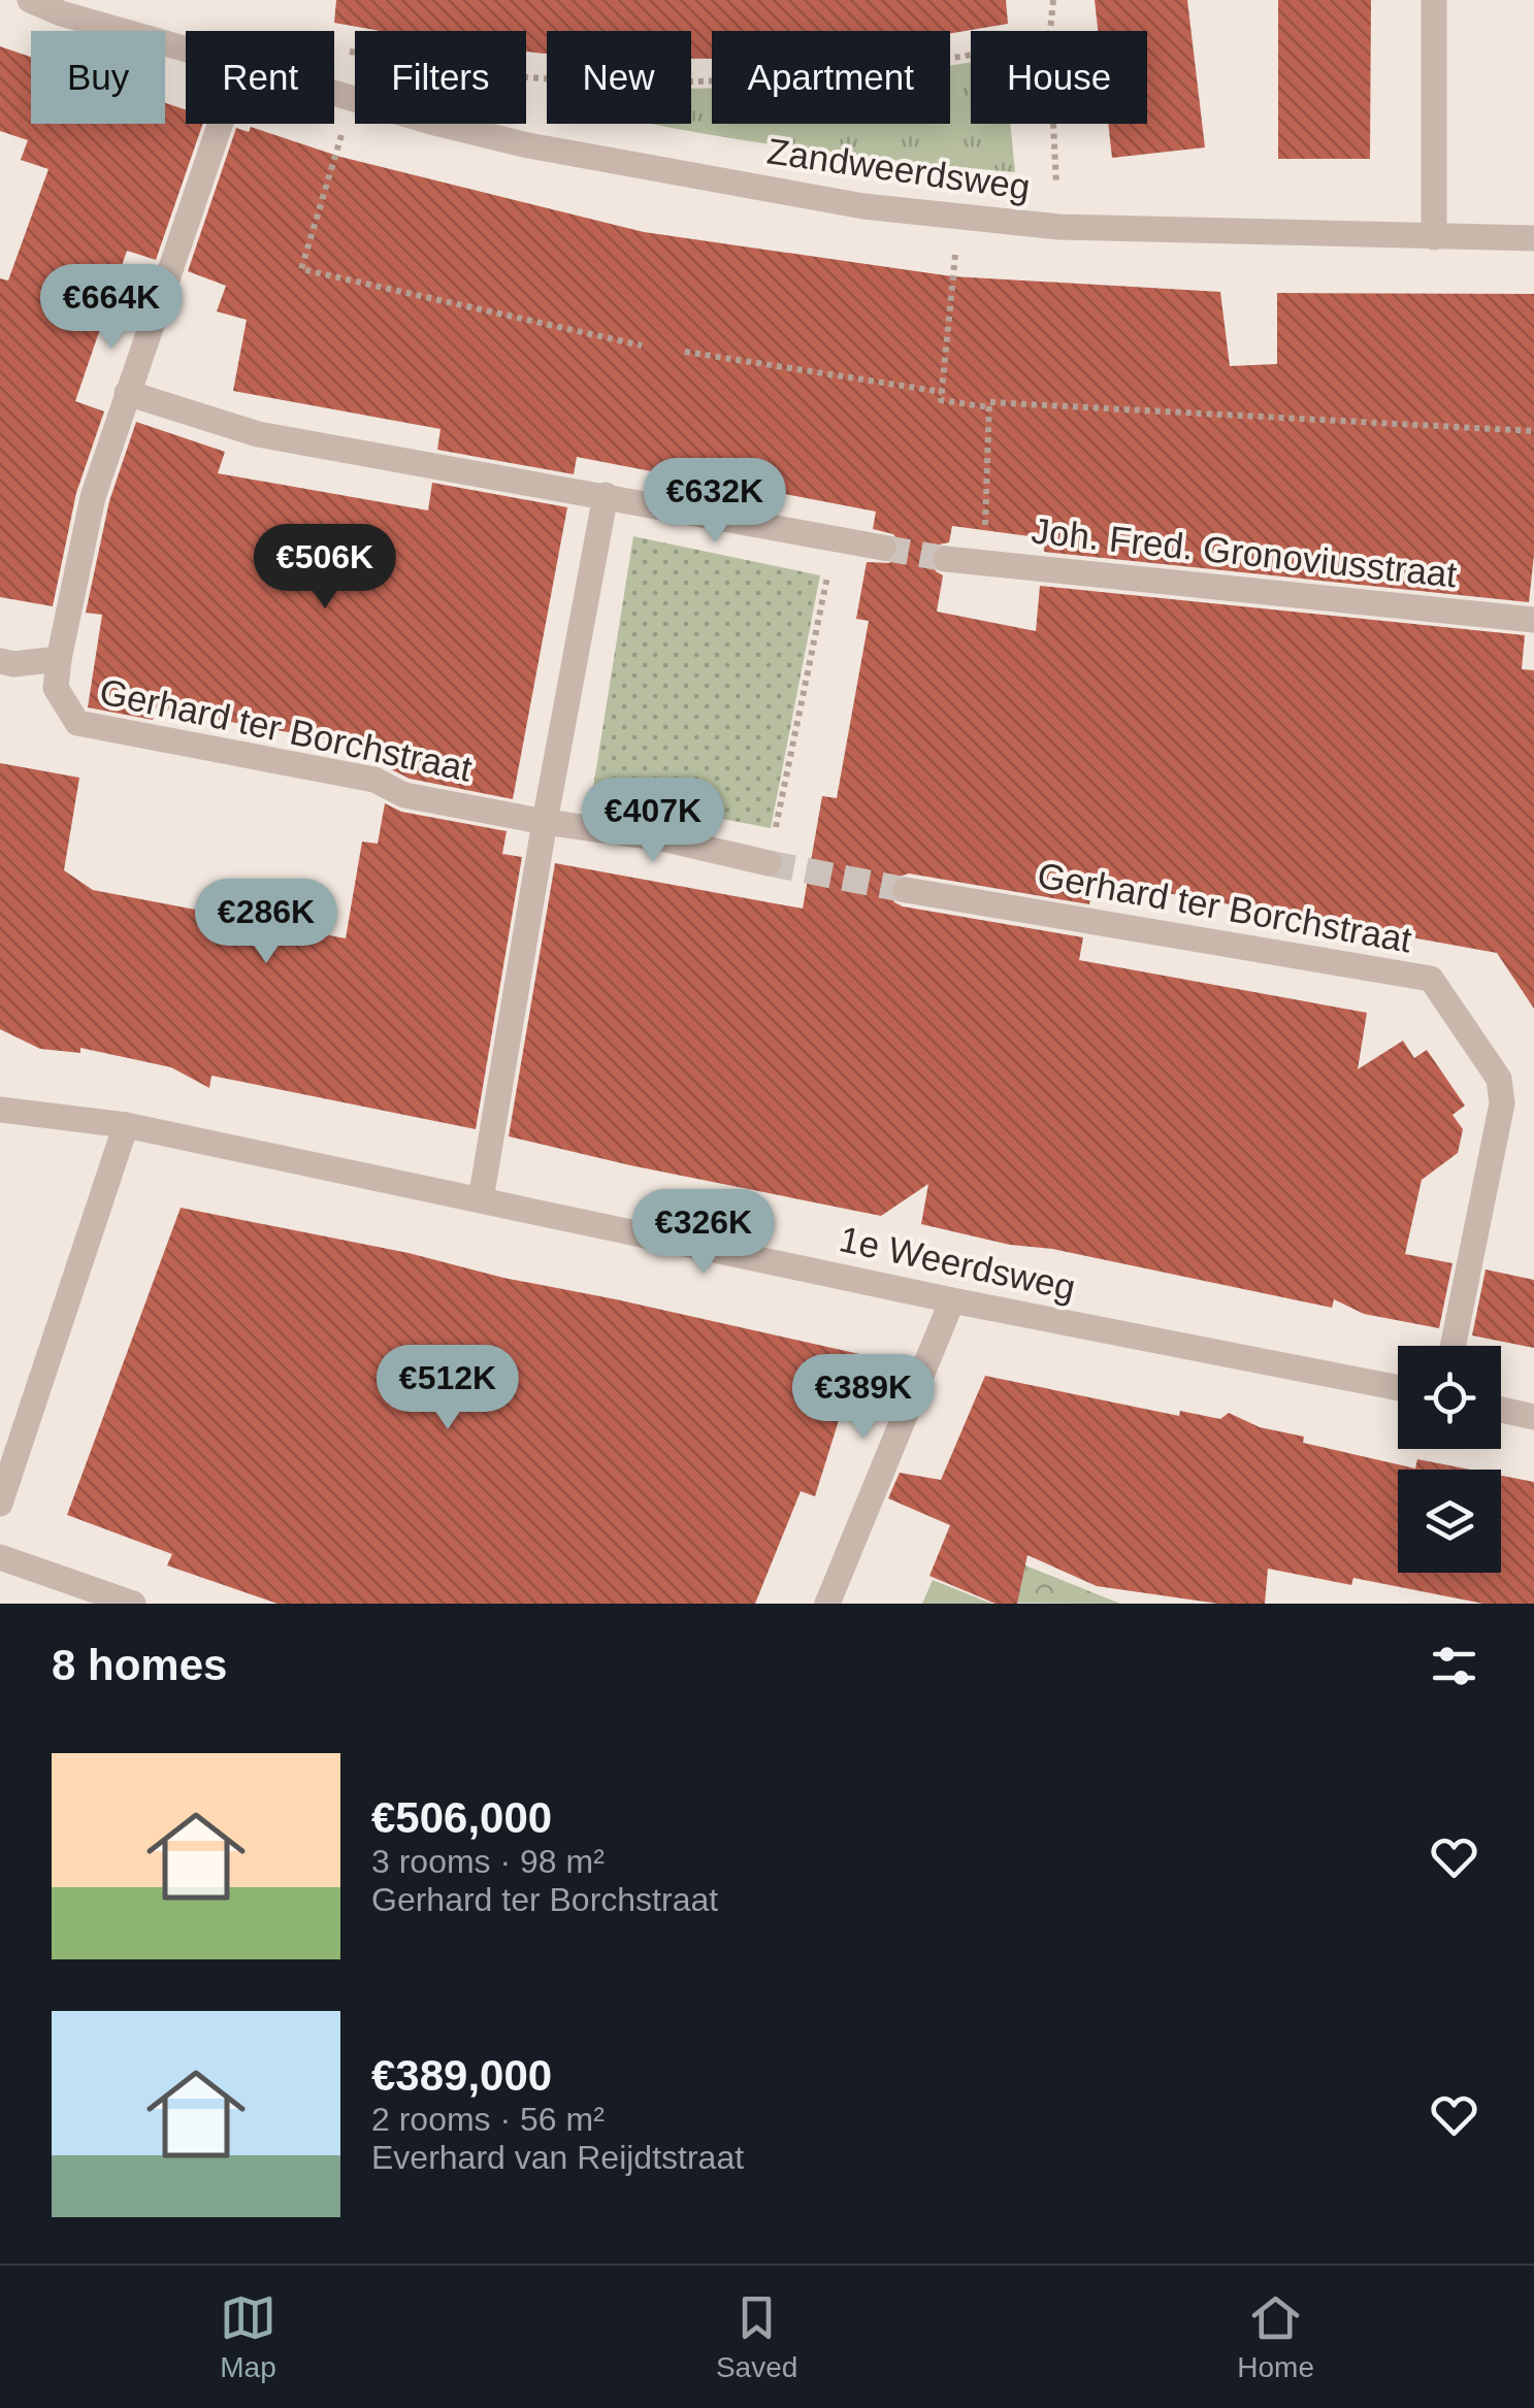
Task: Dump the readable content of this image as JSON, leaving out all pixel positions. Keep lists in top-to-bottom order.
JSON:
{
  "streets": {
    "street": [
      "Zandweerdsweg",
      "Joh. Fred. Gronoviusstraat",
      "Gerhard ter Borchstraat",
      "1e Weerdsweg"
    ]
  },
  "page": {
    "chip": [
      "Buy",
      "Rent",
      "Filters",
      "New",
      "Apartment",
      "House"
    ],
    "price": [
      "€664K",
      "€632K",
      "€506K",
      "€407K",
      "€286K",
      "€326K",
      "€512K",
      "€389K"
    ],
    "heading": "8 homes",
    "list": [
      {
        "name": "€506,000",
        "note": "3 rooms · 98 m² · Gerhard ter Borchstraat"
      },
      {
        "name": "€389,000",
        "note": "2 rooms · 56 m² · Everhard van Reijdtstraat"
      }
    ],
    "tabs": ["Map", "Saved", "Home"]
  }
}
